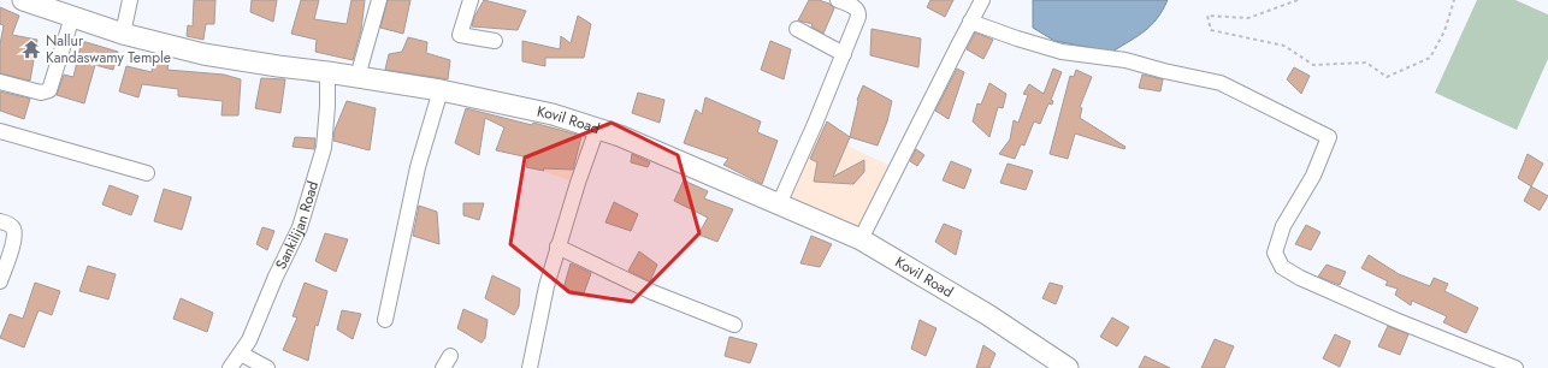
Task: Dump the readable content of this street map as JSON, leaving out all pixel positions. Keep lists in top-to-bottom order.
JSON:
{
  "streets": {
    "street": ["Kovil Road", "Sankilijan Road"]
  },
  "crossings": [
    ["Kovil Road", "Sankilijan Road"]
  ],
  "places": {
    "temple": ["Nallur Kandaswamy Temple"]
  }
}
